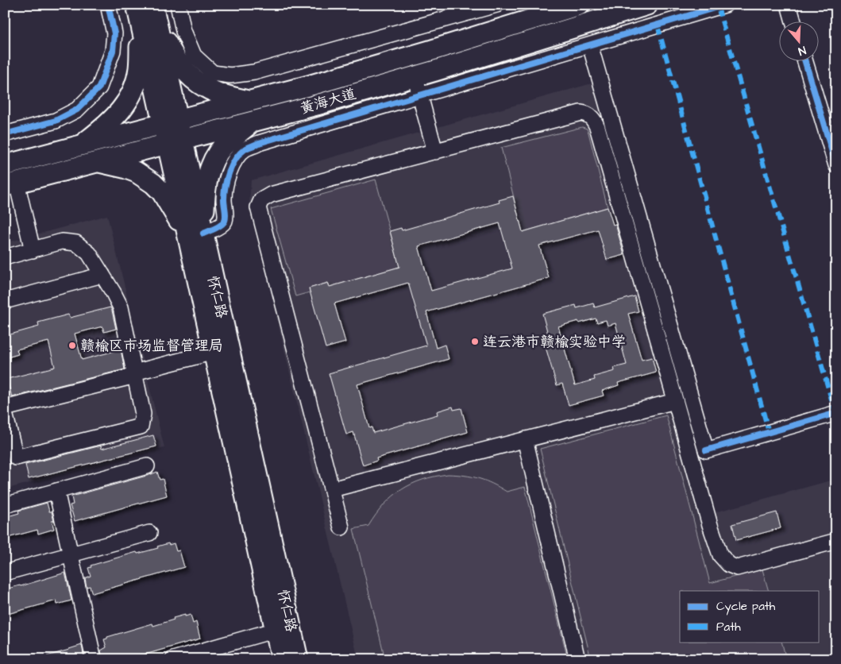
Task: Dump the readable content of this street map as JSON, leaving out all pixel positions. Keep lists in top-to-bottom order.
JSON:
{
  "streets": {
    "main road": ["黄海大道", "怀仁路"]
  },
  "crossings": [
    ["黄海大道", "怀仁路"]
  ],
  "places": ["连云港市赣榆实验中学", "赣榆区市场监督管理局"],
  "legend": ["Cycle path", "Path"],
  "north": "bottom"
}
